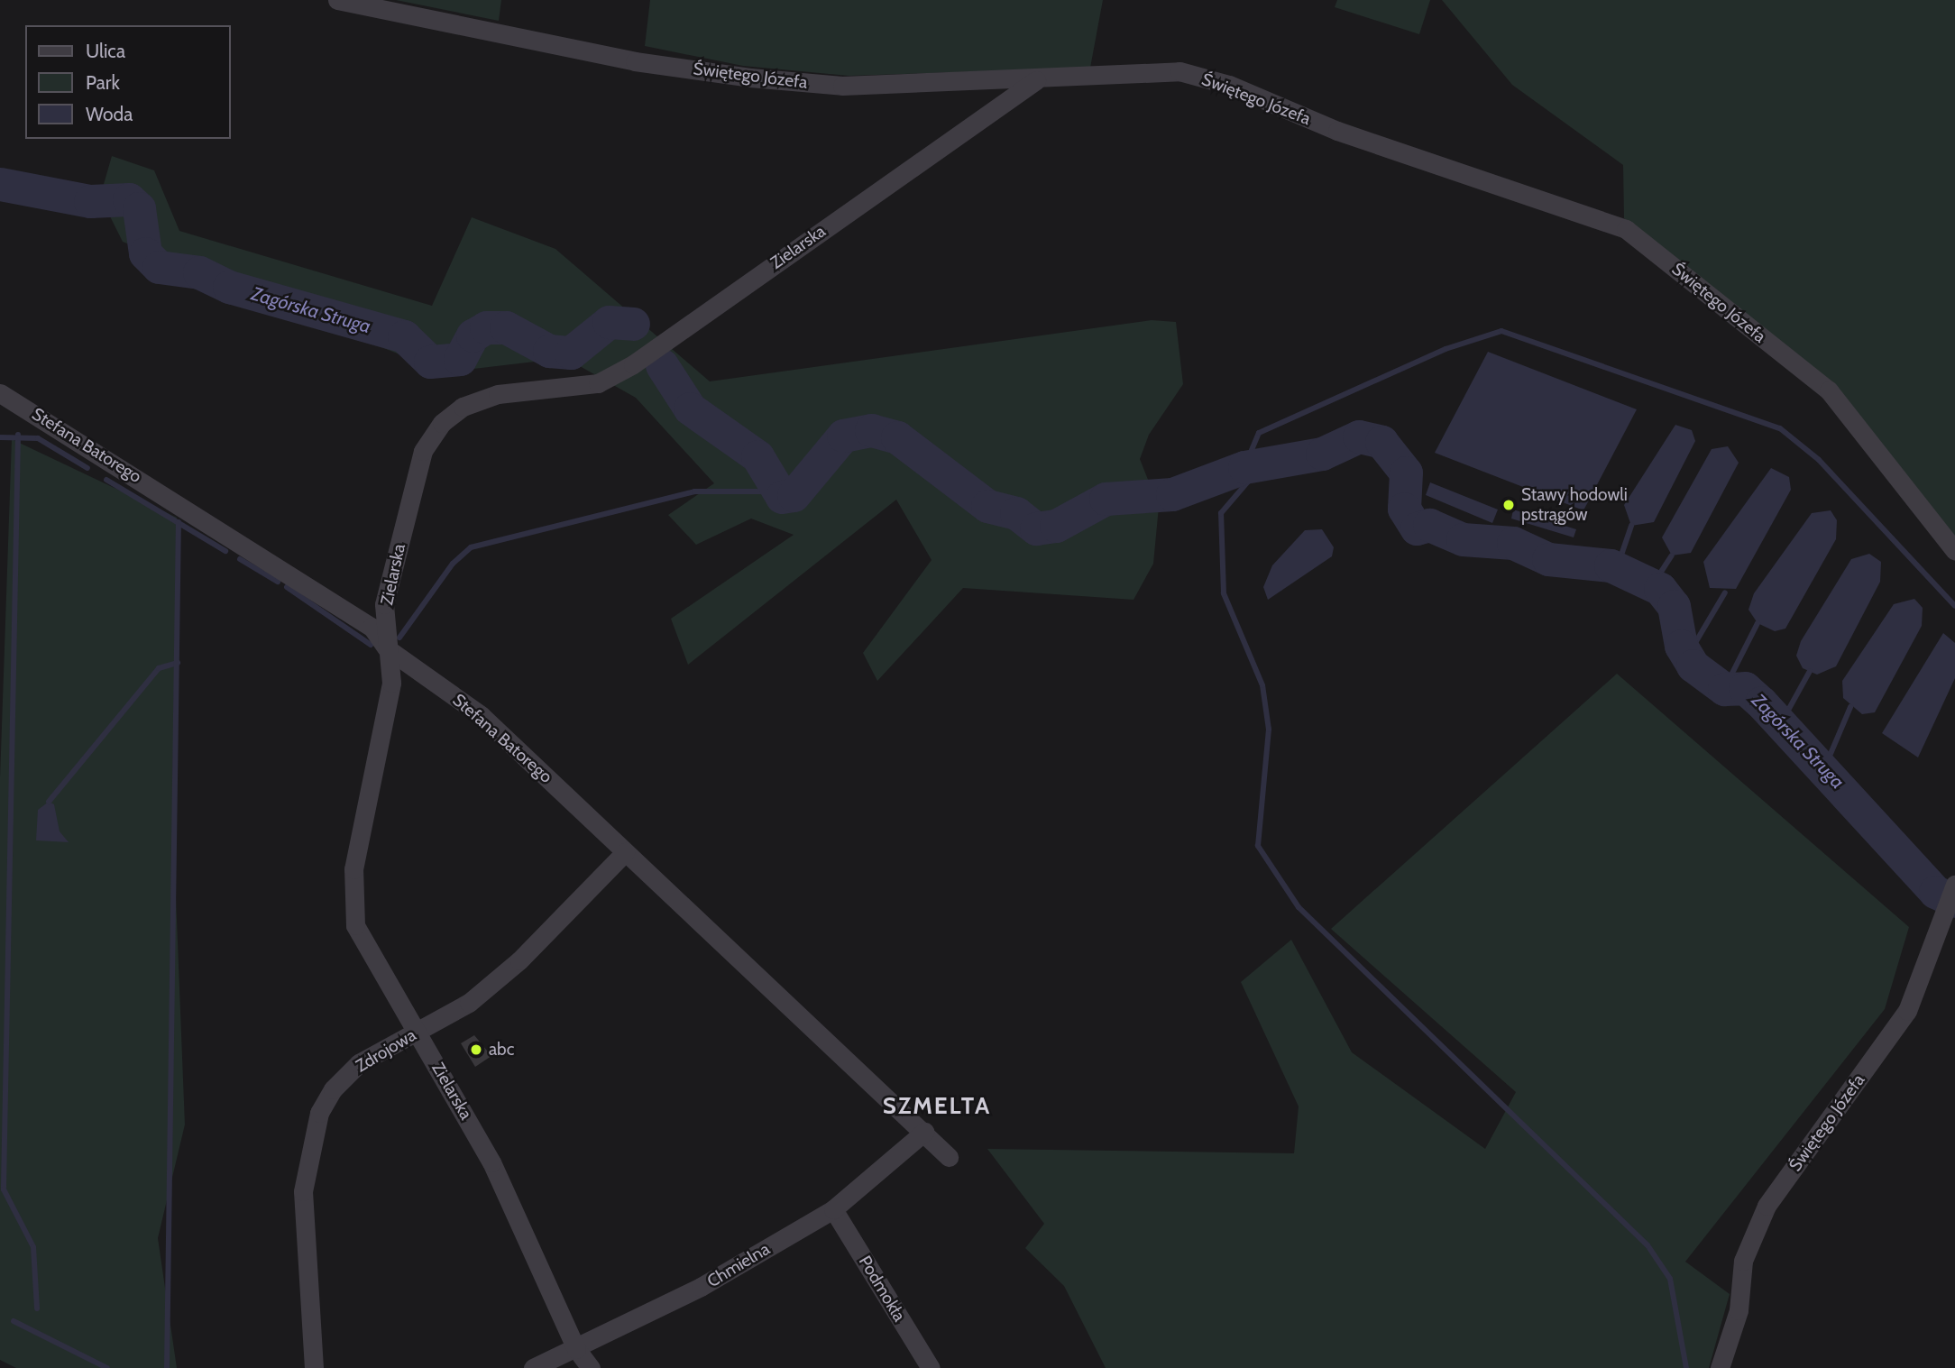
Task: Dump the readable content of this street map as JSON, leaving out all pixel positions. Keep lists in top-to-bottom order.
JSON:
{
  "streets": {
    "street": [
      "Świętego Józefa",
      "Zielarska",
      "Stefana Batorego",
      "Zdrojowa",
      "Chmielna",
      "Podmokła"
    ]
  },
  "crossings": [
    ["Świętego Józefa", "Zielarska"],
    ["Zielarska", "Stefana Batorego"],
    ["Zielarska", "Zdrojowa"],
    ["Zielarska", "Chmielna"],
    ["Stefana Batorego", "Zdrojowa"],
    ["Stefana Batorego", "Chmielna"],
    ["Chmielna", "Podmokła"]
  ],
  "districts": ["SZMELTA"],
  "water": ["Zagórska Struga"],
  "places": ["Stawy hodowli pstrągów", "abc"],
  "legend": ["Ulica", "Park", "Woda"]
}
